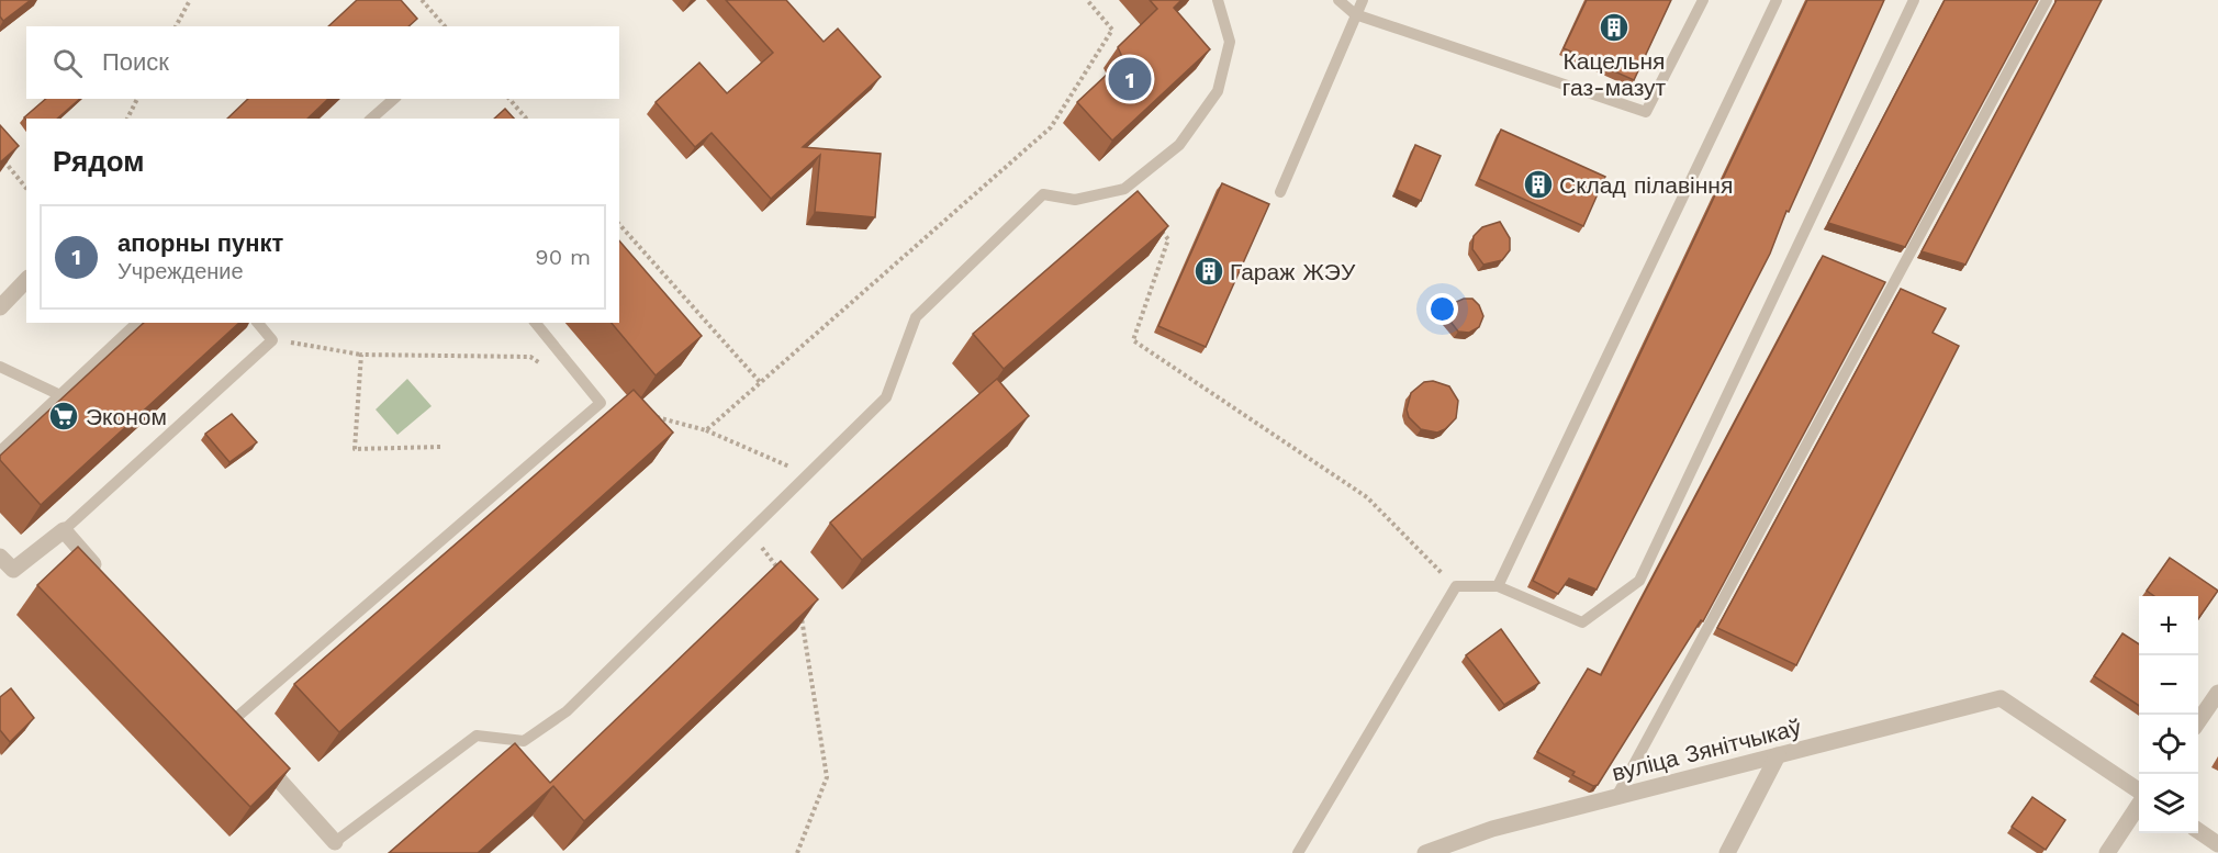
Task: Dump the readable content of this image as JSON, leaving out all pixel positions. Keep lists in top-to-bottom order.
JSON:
{
  "streets": {
    "street": ["вуліца Зянітчыкаў"]
  },
  "places": {
    "building": ["Кацельня газ-мазут", "Склад пілавіння", "Гараж ЖЭУ"],
    "supermarket": ["Эконом"]
  },
  "page": {
    "search": "Поиск",
    "pins": "1",
    "heading": "Рядом",
    "list": [
      {
        "mark": "1",
        "name": "апорны пункт",
        "note": "Учреждение",
        "value": "90 m"
      }
    ],
    "map_buttons": ["+", "−"]
  }
}
